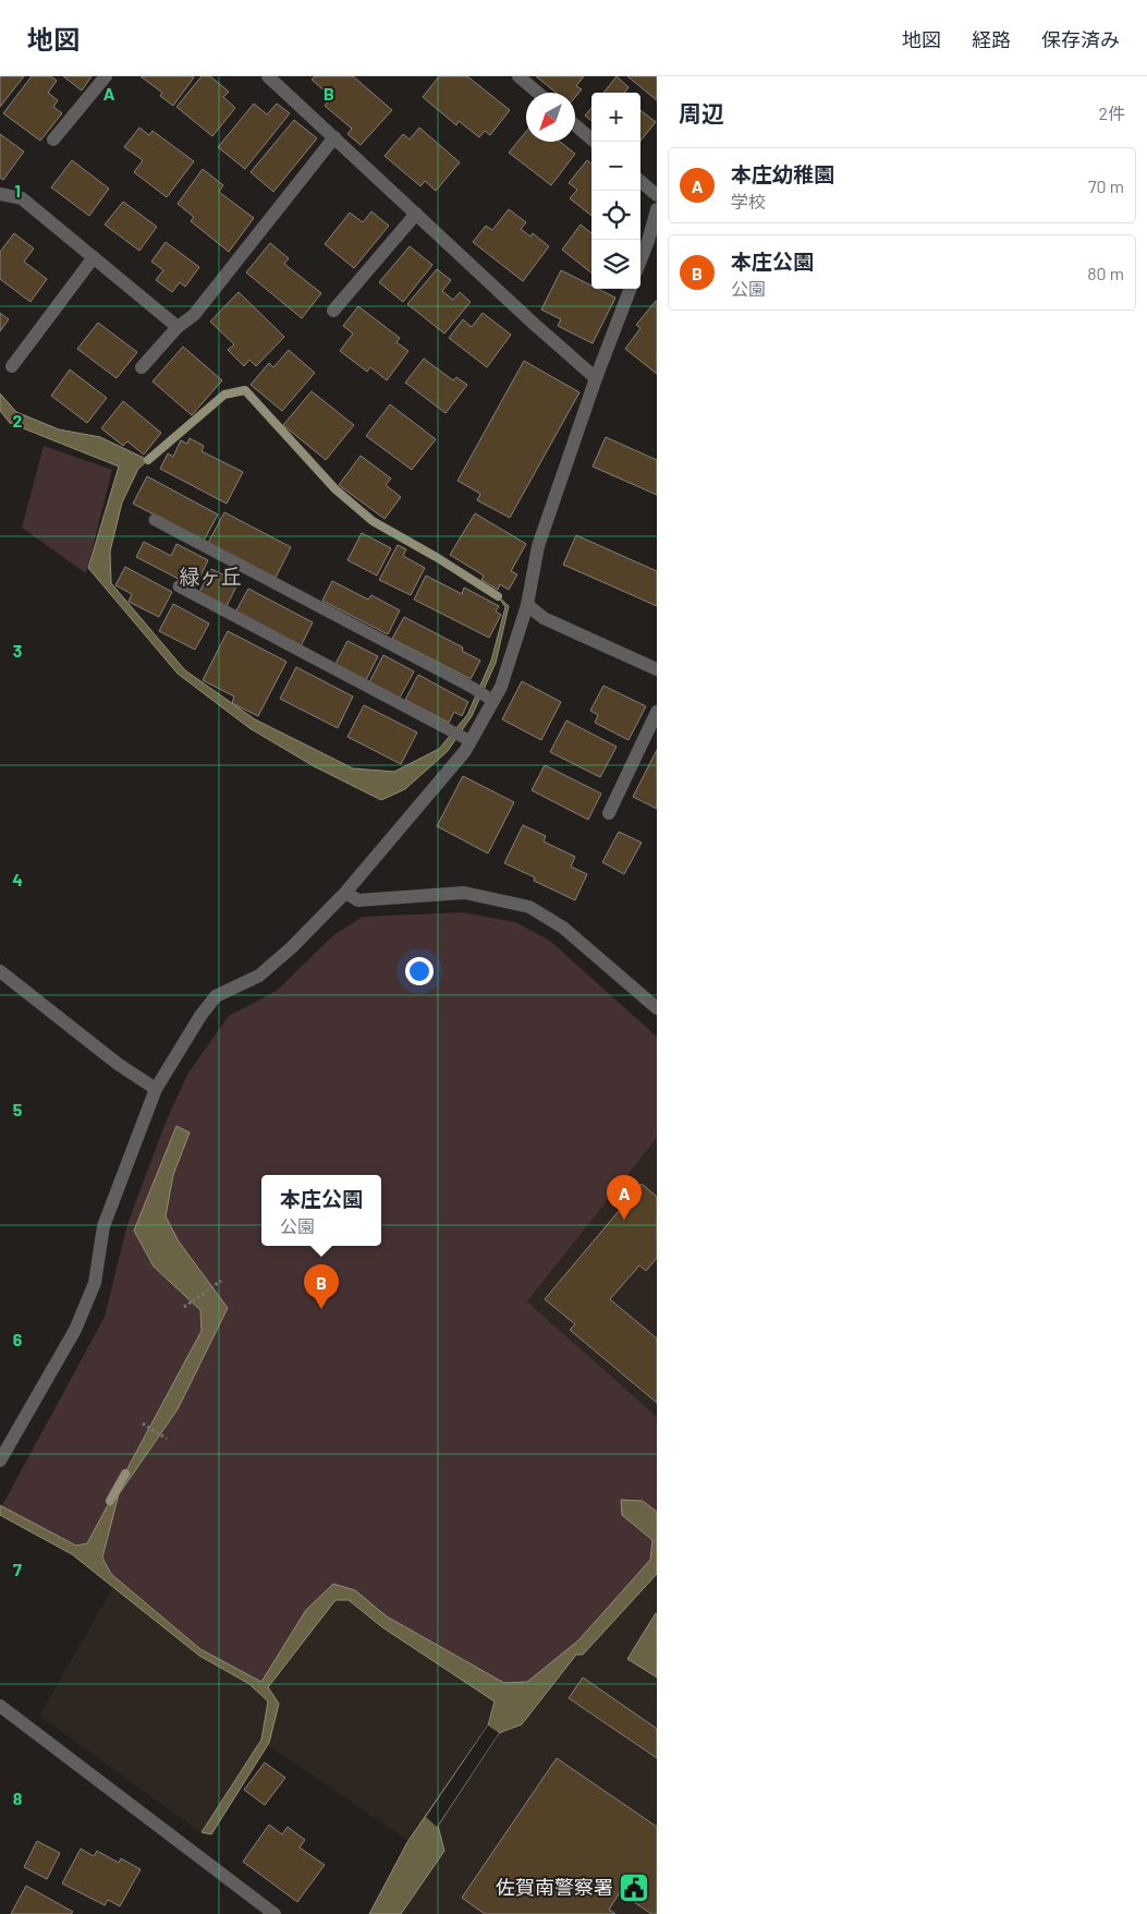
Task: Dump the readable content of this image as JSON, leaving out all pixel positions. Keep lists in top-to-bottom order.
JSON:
{
  "districts": ["緑ヶ丘"],
  "places": {
    "public building": ["佐賀南警察署"]
  },
  "north": "bottom left",
  "page": {
    "header": "地図",
    "nav": ["地図", "経路", "保存済み"],
    "heading": ["周辺", "2件"],
    "map_buttons": ["+", "−"],
    "list": [
      {
        "mark": "A",
        "name": "本庄幼稚園",
        "note": "学校",
        "value": "70 m"
      },
      {
        "mark": "B",
        "name": "本庄公園",
        "note": "公園",
        "value": "80 m"
      }
    ],
    "pins": ["A", "B"],
    "popup": ["本庄公園", "公園"]
  },
  "grid": {
    "columns": ["A", "B"],
    "rows": [
      "1",
      "2",
      "3",
      "4",
      "5",
      "6",
      "7",
      "8"
    ]
  }
}
